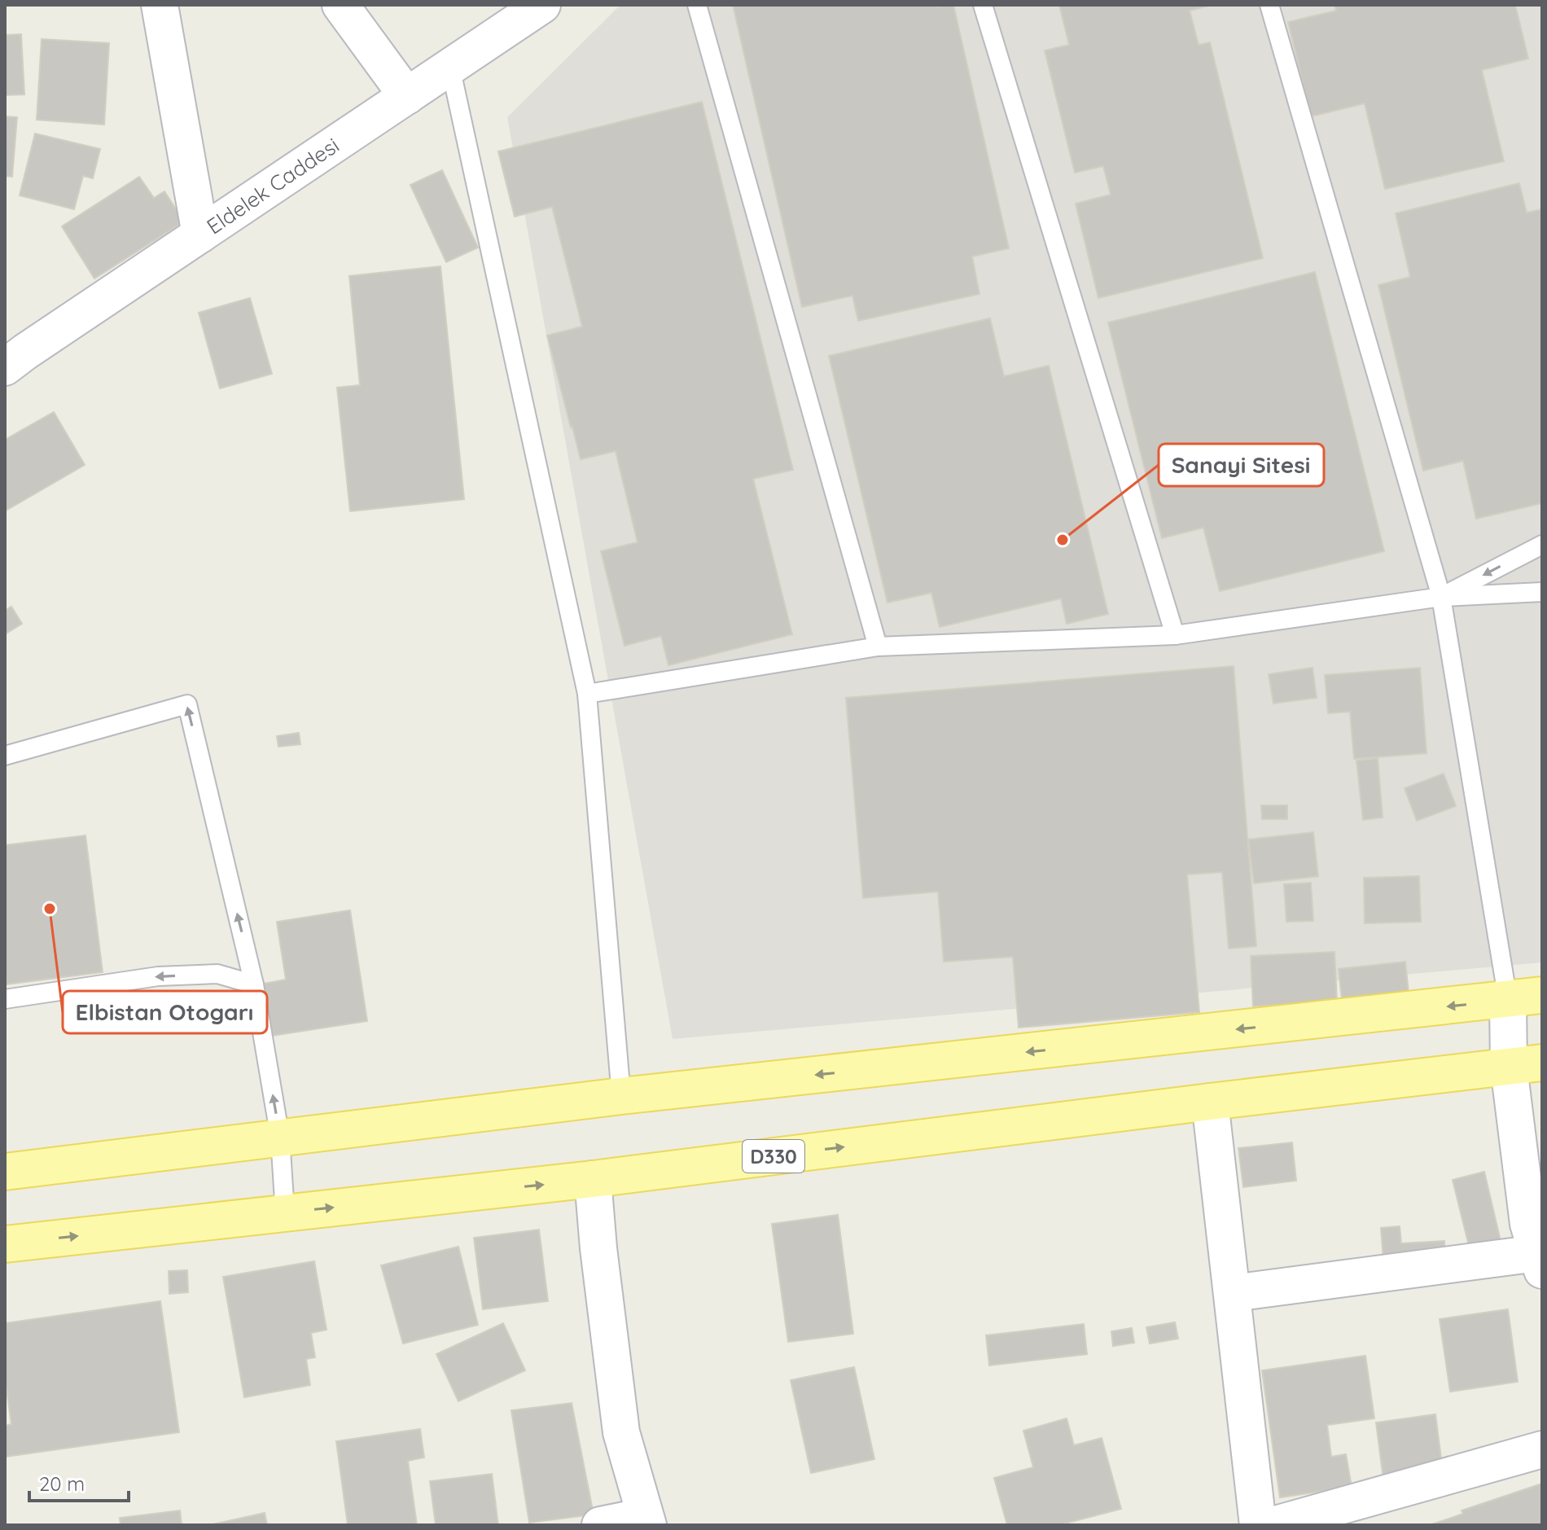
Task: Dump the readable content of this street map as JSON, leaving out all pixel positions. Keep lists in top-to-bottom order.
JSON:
{
  "streets": {
    "main road": ["D330"],
    "street": ["Eldelek Caddesi"]
  },
  "places": ["Sanayi Sitesi", "Elbistan Otogarı"],
  "scale_bar": "20 m"
}
